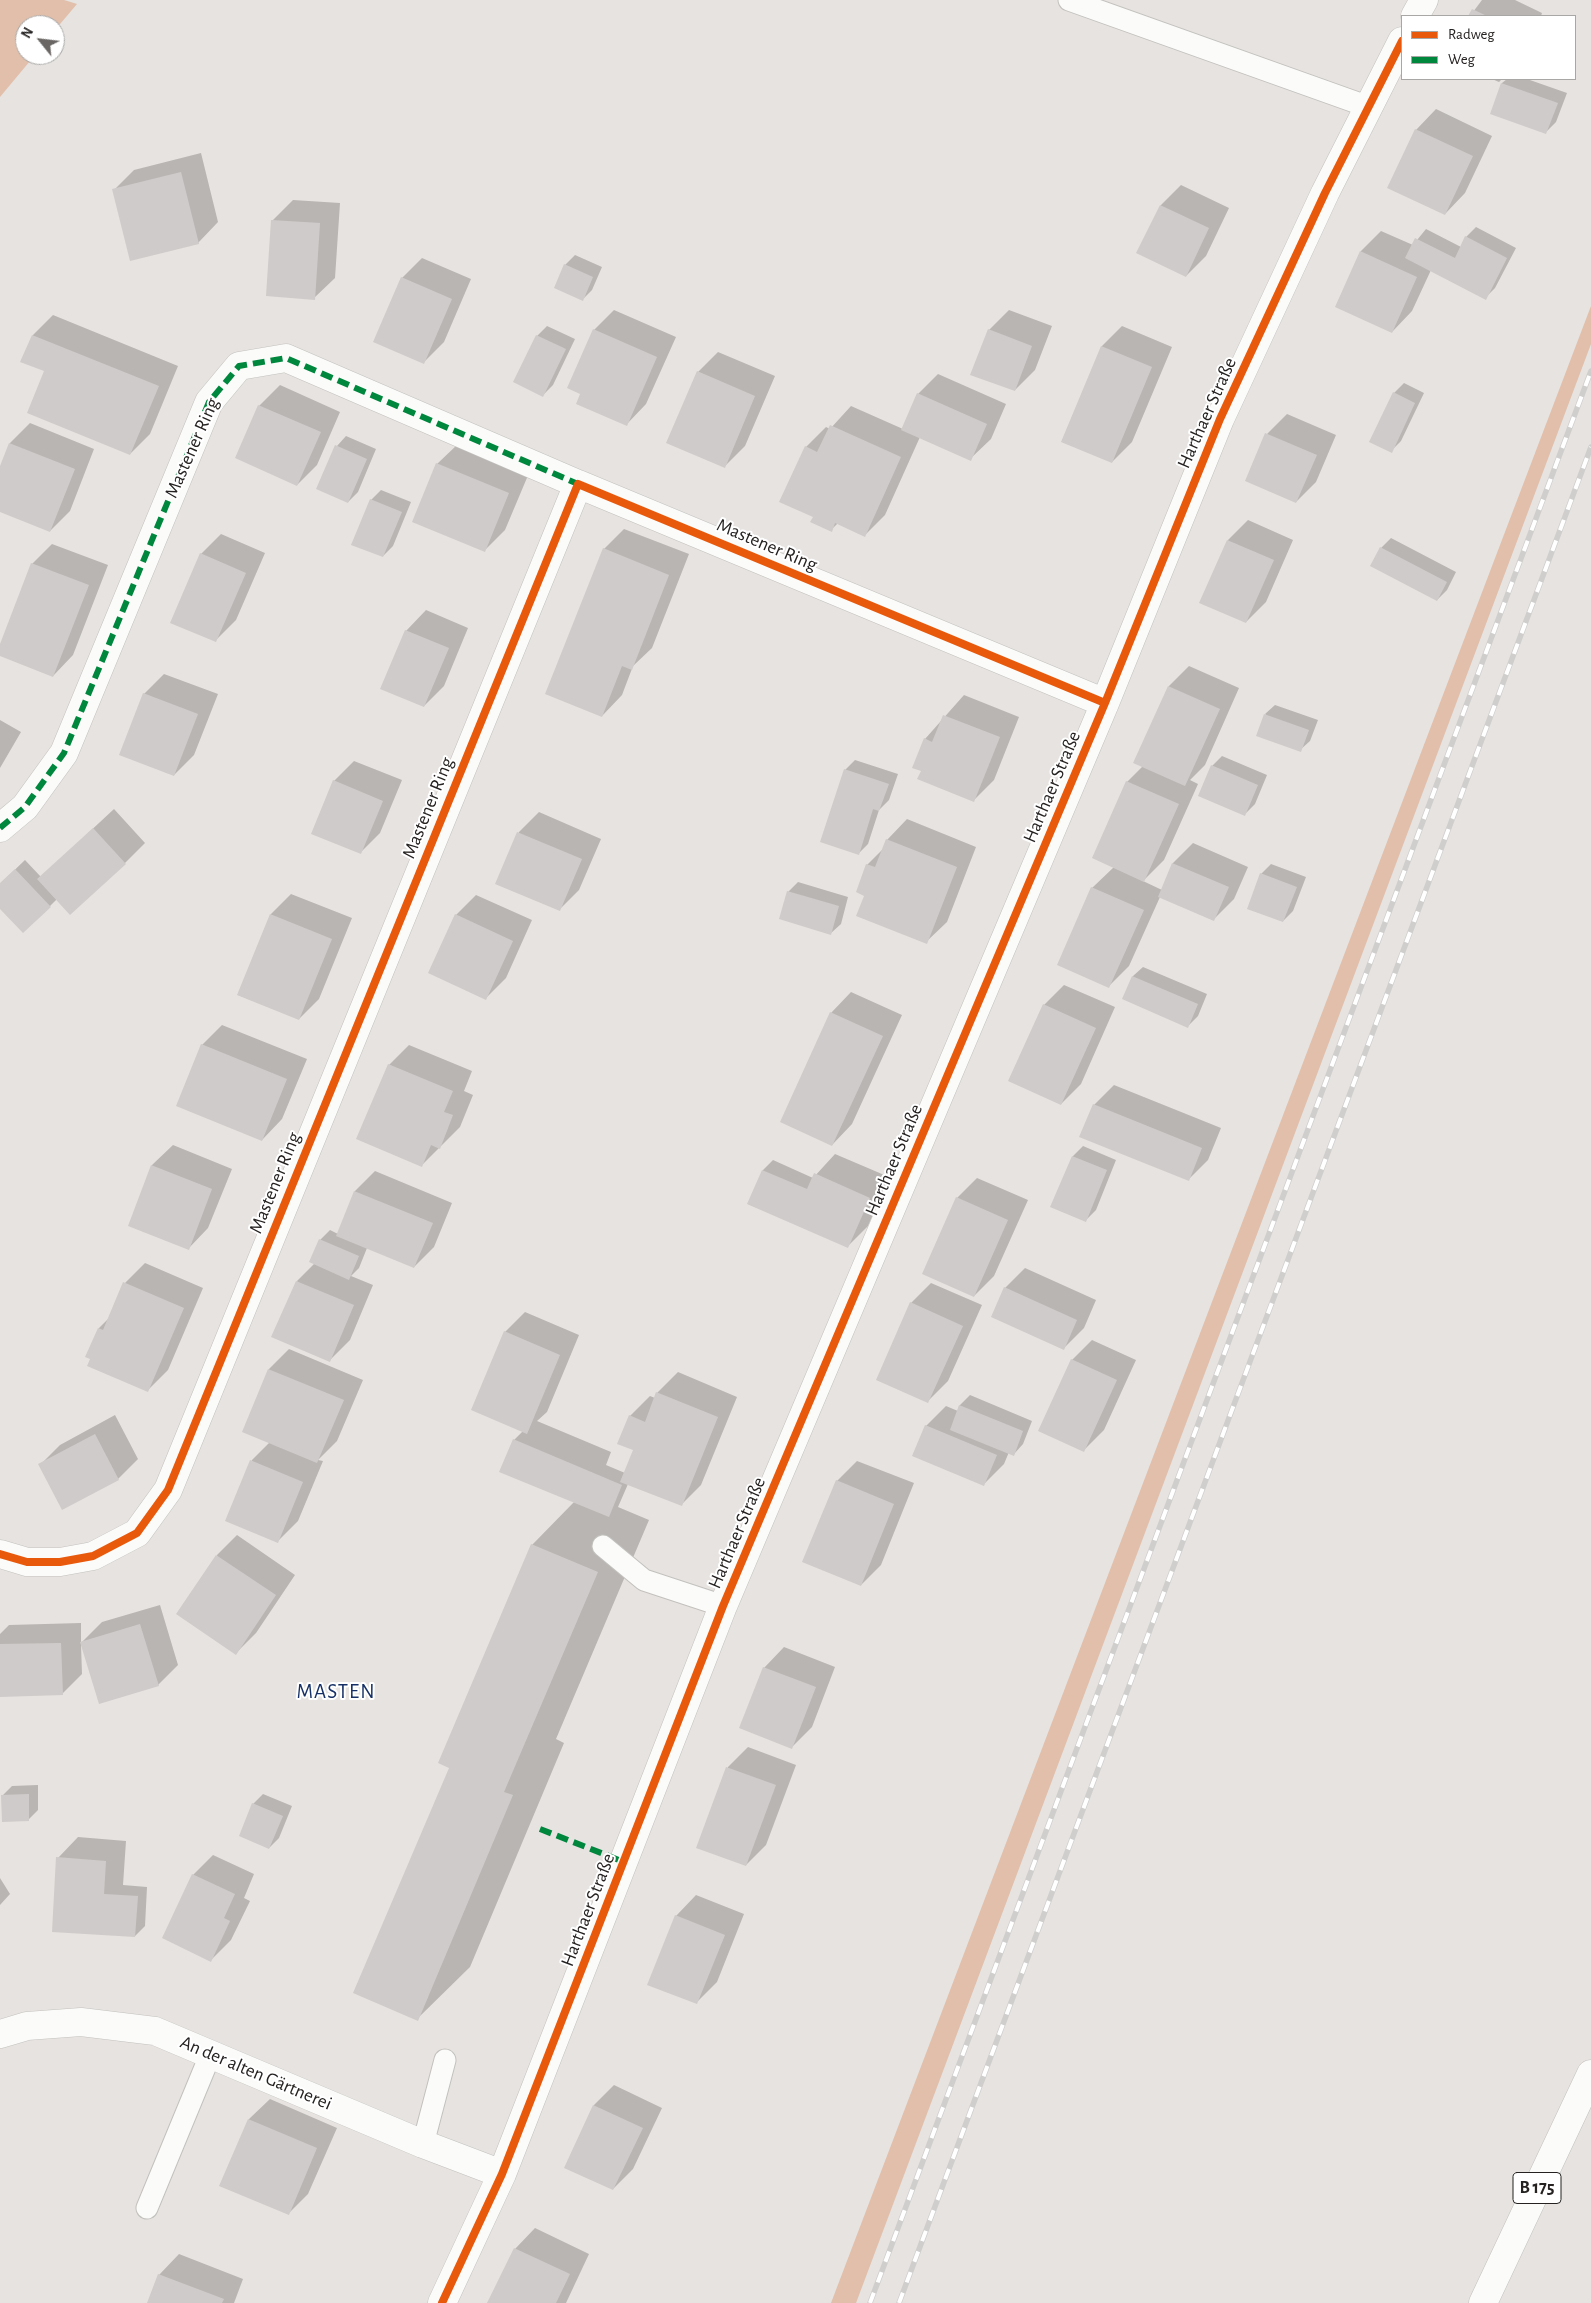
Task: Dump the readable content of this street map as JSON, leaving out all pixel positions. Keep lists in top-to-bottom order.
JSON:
{
  "streets": {
    "street": [
      "Harthaer Straße",
      "Mastener Ring",
      "An der alten Gärtnerei",
      "B 175"
    ]
  },
  "crossings": [
    ["Harthaer Straße", "Mastener Ring"],
    ["Harthaer Straße", "An der alten Gärtnerei"]
  ],
  "districts": ["MASTEN"],
  "legend": ["Radweg", "Weg"],
  "north": "top left"
}
